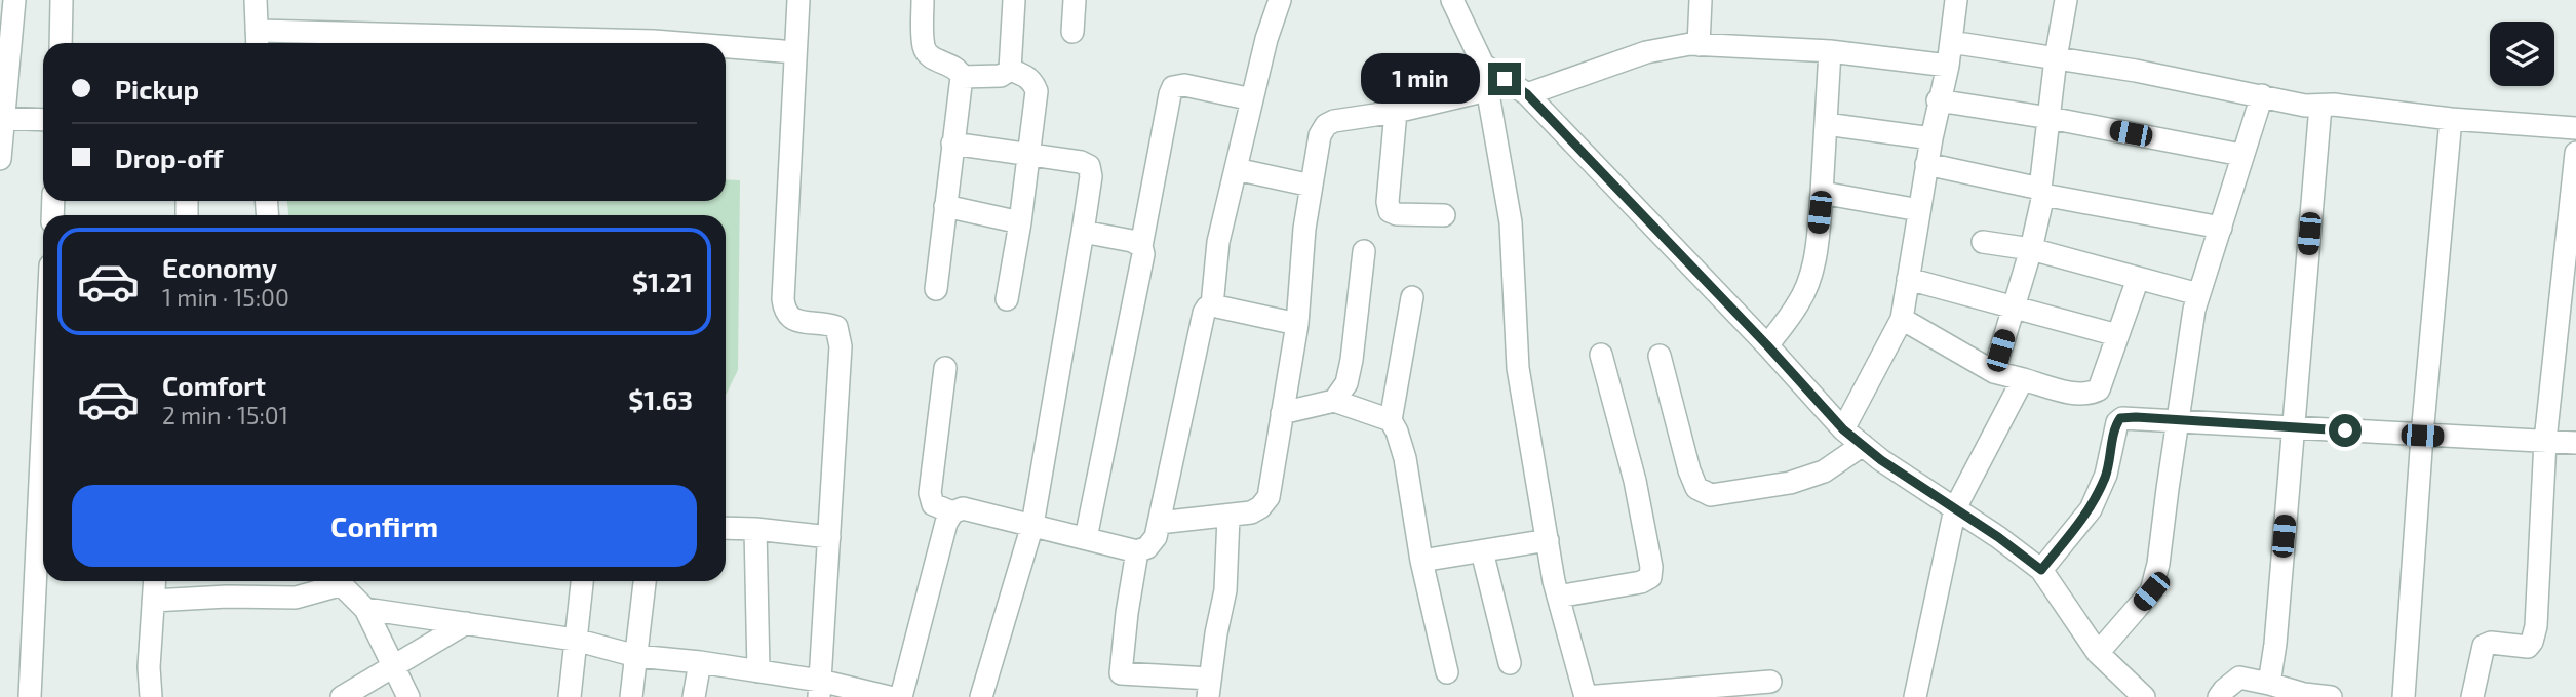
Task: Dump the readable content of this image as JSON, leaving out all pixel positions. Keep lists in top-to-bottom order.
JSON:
{
  "page": {
    "banner": ["Pickup", "Drop-off"],
    "bubble": "1 min",
    "list": [
      {
        "name": "Economy",
        "note": "1 min · 15:00",
        "value": "$1.21"
      },
      {
        "name": "Comfort",
        "note": "2 min · 15:01",
        "value": "$1.63"
      }
    ],
    "buttons": "Confirm"
  }
}
